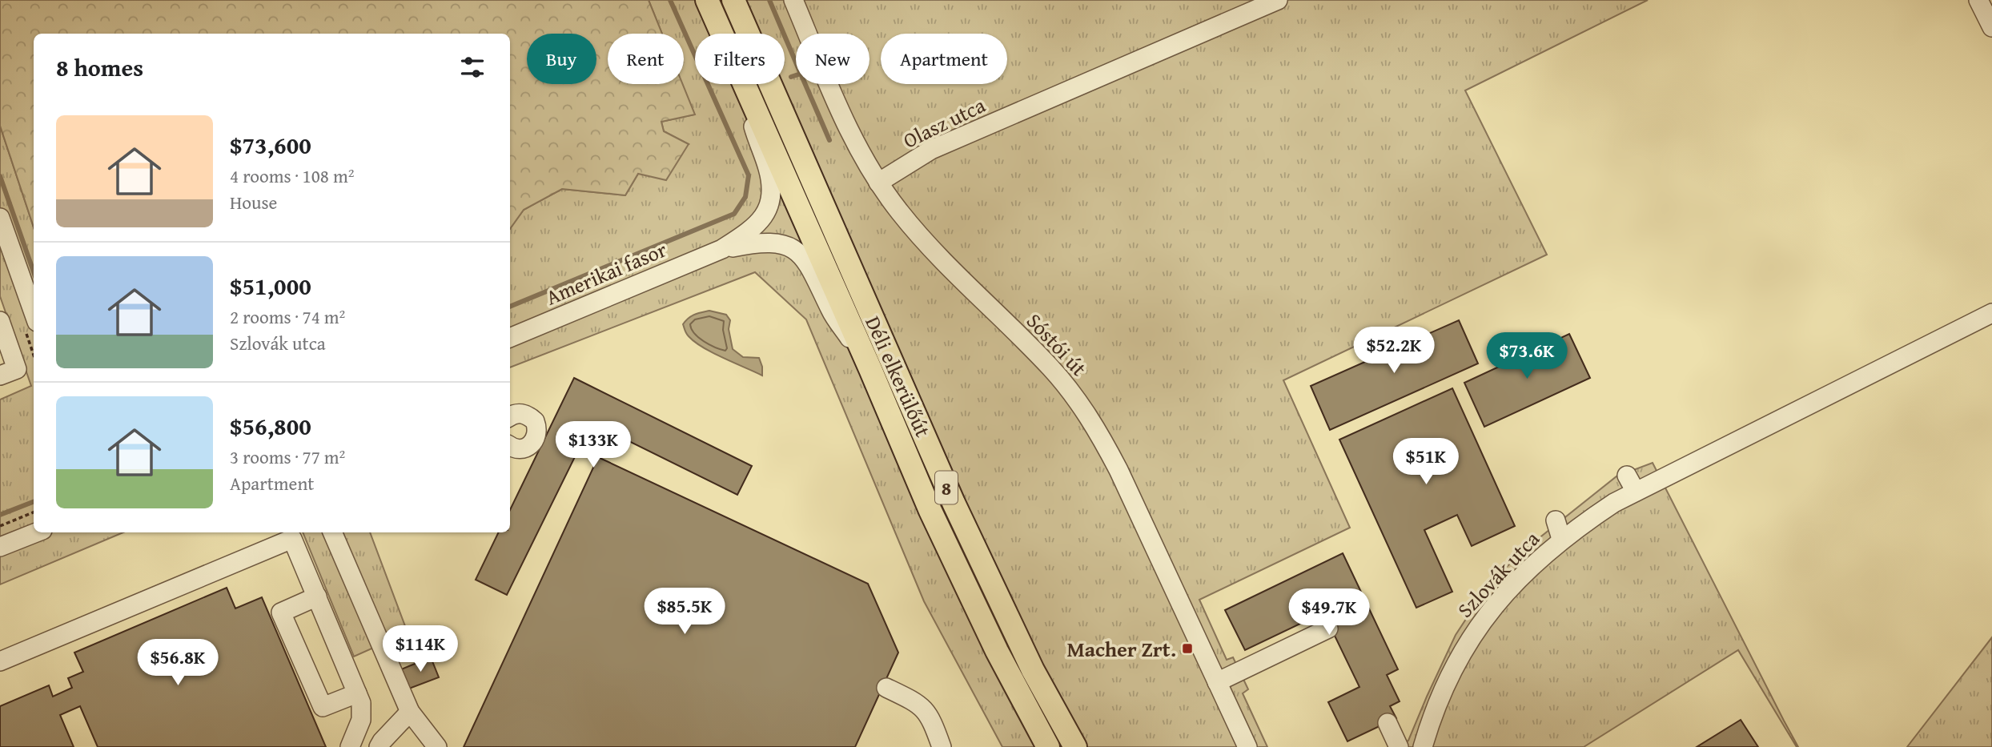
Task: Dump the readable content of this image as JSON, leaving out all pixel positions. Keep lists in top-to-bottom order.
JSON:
{
  "streets": {
    "main road": ["Déli elkerülőút", "8"],
    "street": [
      "Olasz utca",
      "Amerikai fasor",
      "Sóstói út",
      "Szlovák utca"
    ]
  },
  "crossings": [
    ["Olasz utca", "Sóstói út"]
  ],
  "places": {
    "transit": ["Macher Zrt."]
  },
  "page": {
    "chip": [
      "Buy",
      "Rent",
      "Filters",
      "New",
      "Apartment"
    ],
    "heading": "8 homes",
    "list": [
      {
        "name": "$73,600",
        "note": "4 rooms · 108 m² · House"
      },
      {
        "name": "$51,000",
        "note": "2 rooms · 74 m² · Szlovák utca"
      },
      {
        "name": "$56,800",
        "note": "3 rooms · 77 m² · Apartment"
      }
    ],
    "price": [
      "$52.2K",
      "$73.6K",
      "$133K",
      "$51K",
      "$85.5K",
      "$49.7K",
      "$114K",
      "$56.8K"
    ]
  }
}
